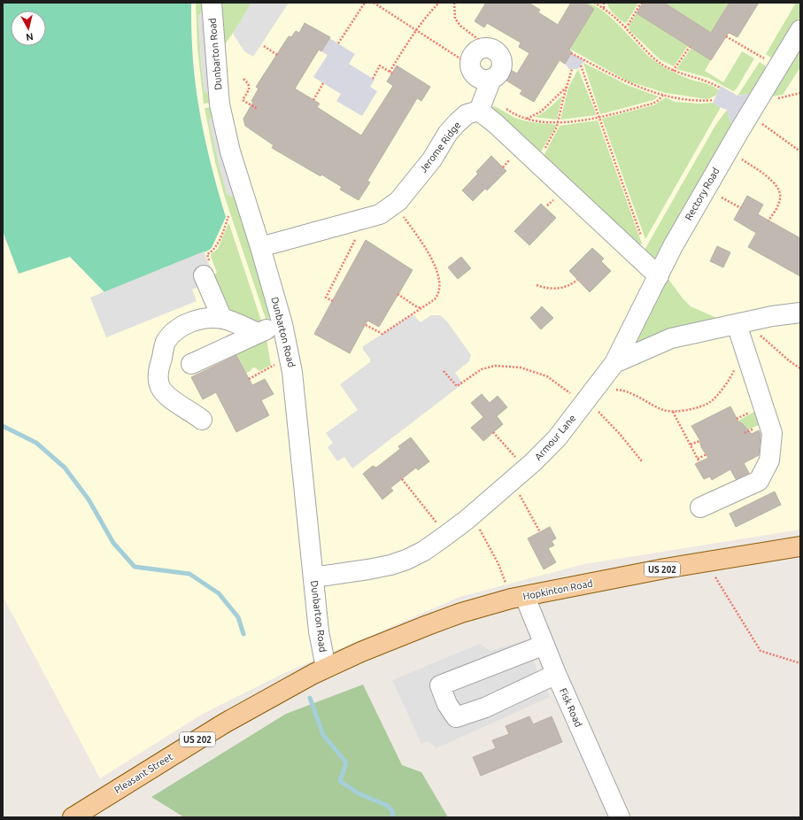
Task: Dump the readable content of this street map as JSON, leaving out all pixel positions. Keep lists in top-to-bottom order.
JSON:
{
  "streets": {
    "main road": ["US 202", "Hopkinton Road", "Pleasant Street"],
    "street": [
      "Dunbarton Road",
      "Jerome Ridge",
      "Rectory Road",
      "Armour Lane",
      "Fisk Road"
    ]
  },
  "crossings": [
    ["Dunbarton Road", "Jerome Ridge"],
    ["Dunbarton Road", "Armour Lane"],
    ["Dunbarton Road", "Hopkinton Road"],
    ["Dunbarton Road", "Pleasant Street"],
    ["Rectory Road", "Armour Lane"],
    ["Hopkinton Road", "Fisk Road"],
    ["Hopkinton Road", "Pleasant Street"]
  ],
  "north": "bottom"
}
